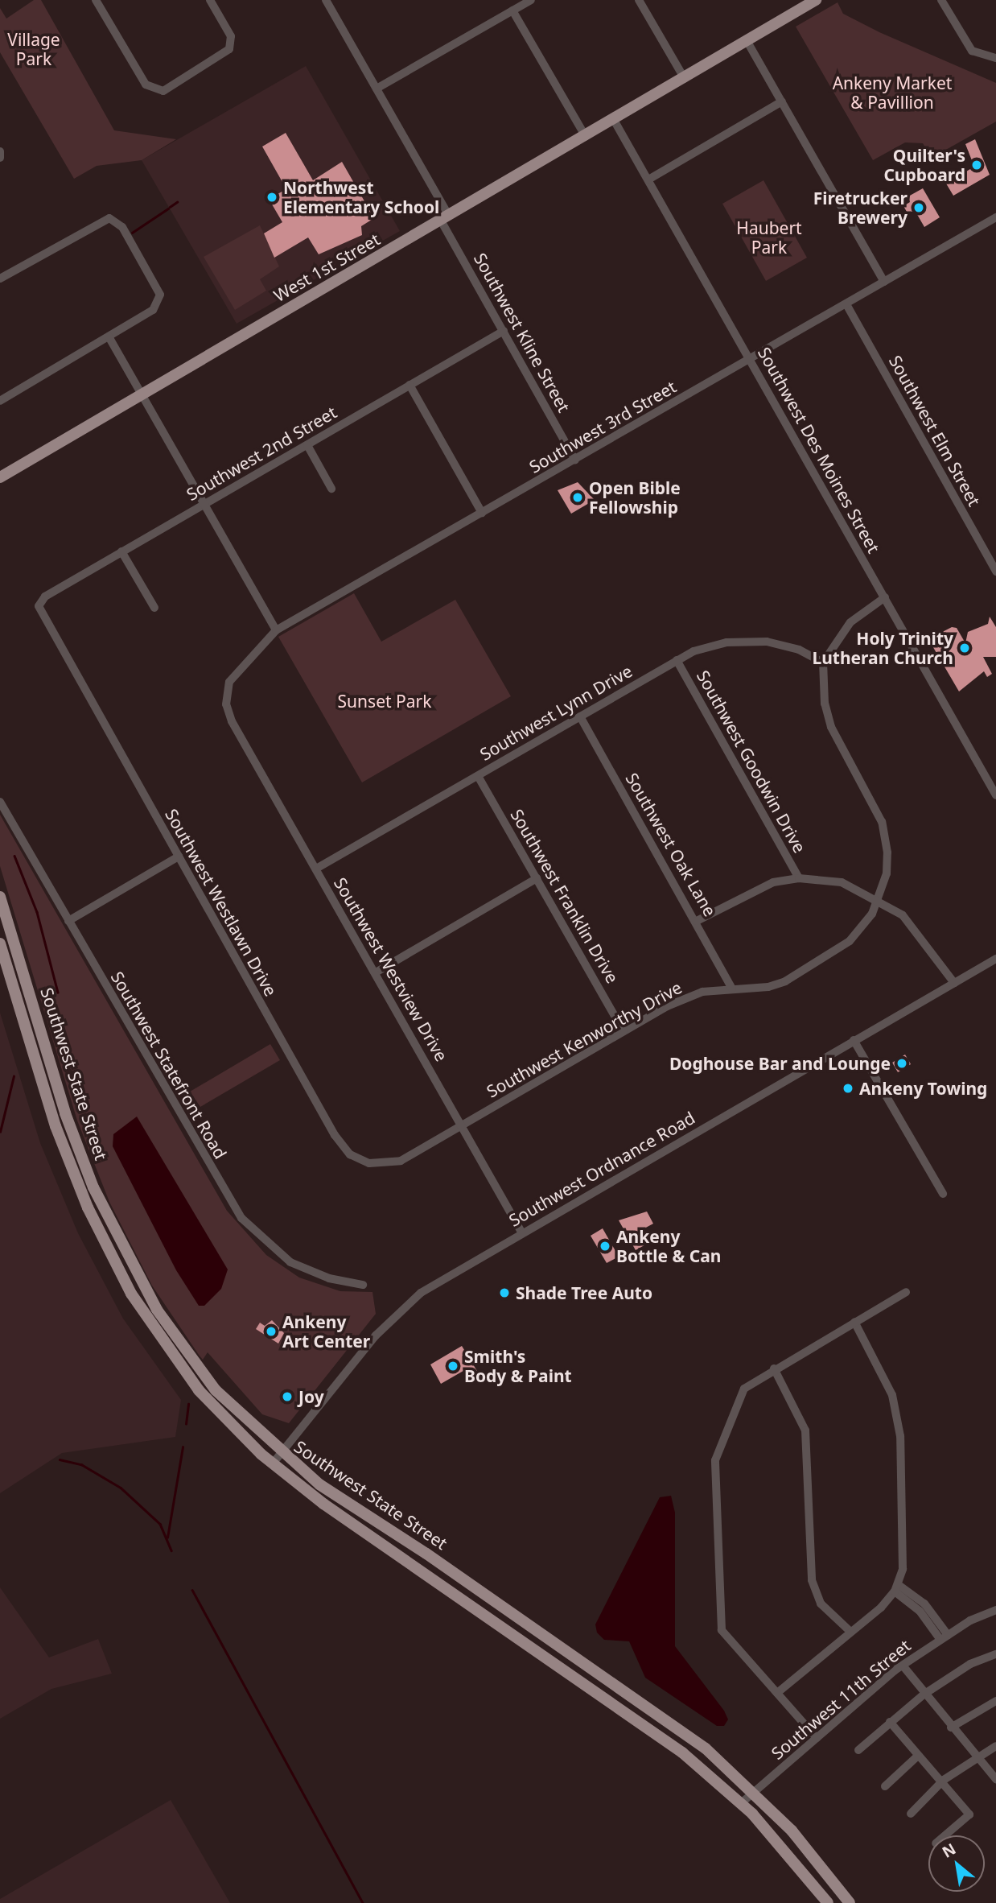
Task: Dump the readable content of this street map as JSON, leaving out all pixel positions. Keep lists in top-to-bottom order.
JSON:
{
  "streets": {
    "main road": ["West 1st Street", "Southwest State Street"],
    "street": [
      "Southwest Kline Street",
      "Southwest 3rd Street",
      "Southwest Elm Street",
      "Southwest Des Moines Street",
      "Southwest 2nd Street",
      "Southwest Lynn Drive",
      "Southwest Goodwin Drive",
      "Southwest Oak Lane",
      "Southwest Franklin Drive",
      "Southwest Westlawn Drive",
      "Southwest Westview Drive",
      "Southwest Kenworthy Drive",
      "Southwest Statefront Road",
      "Southwest Ordnance Road",
      "Southwest 11th Street"
    ]
  },
  "crossings": [
    ["West 1st Street", "Southwest Kline Street"],
    ["West 1st Street", "Southwest Des Moines Street"],
    ["Southwest Kline Street", "Southwest 3rd Street"],
    ["Southwest Kline Street", "Southwest 2nd Street"],
    ["Southwest 3rd Street", "Southwest Elm Street"],
    ["Southwest 3rd Street", "Southwest Des Moines Street"],
    ["Southwest 3rd Street", "Southwest Westview Drive"],
    ["Southwest 2nd Street", "Southwest Westlawn Drive"],
    ["Southwest Lynn Drive", "Southwest Goodwin Drive"],
    ["Southwest Lynn Drive", "Southwest Oak Lane"],
    ["Southwest Lynn Drive", "Southwest Franklin Drive"],
    ["Southwest Lynn Drive", "Southwest Westview Drive"],
    ["Southwest Lynn Drive", "Southwest Kenworthy Drive"],
    ["Southwest Oak Lane", "Southwest Kenworthy Drive"],
    ["Southwest Franklin Drive", "Southwest Kenworthy Drive"],
    ["Southwest Westlawn Drive", "Southwest Kenworthy Drive"],
    ["Southwest Westview Drive", "Southwest Kenworthy Drive"],
    ["Southwest Westview Drive", "Southwest Ordnance Road"],
    ["Southwest State Street", "Southwest Ordnance Road"],
    ["Southwest State Street", "Southwest 11th Street"]
  ],
  "parks": [
    "Village Park",
    "Ankeny Market & Pavillion",
    "Haubert Park",
    "Sunset Park"
  ],
  "places": [
    "Quilter's Cupboard",
    "Northwest Elementary School",
    "Firetrucker Brewery",
    "Open Bible Fellowship",
    "Holy Trinity Lutheran Church",
    "Doghouse Bar and Lounge",
    "Ankeny Towing",
    "Ankeny Bottle & Can",
    "Shade Tree Auto",
    "Ankeny Art Center",
    "Smith's Body & Paint",
    "Joy"
  ],
  "north": "top left"
}
